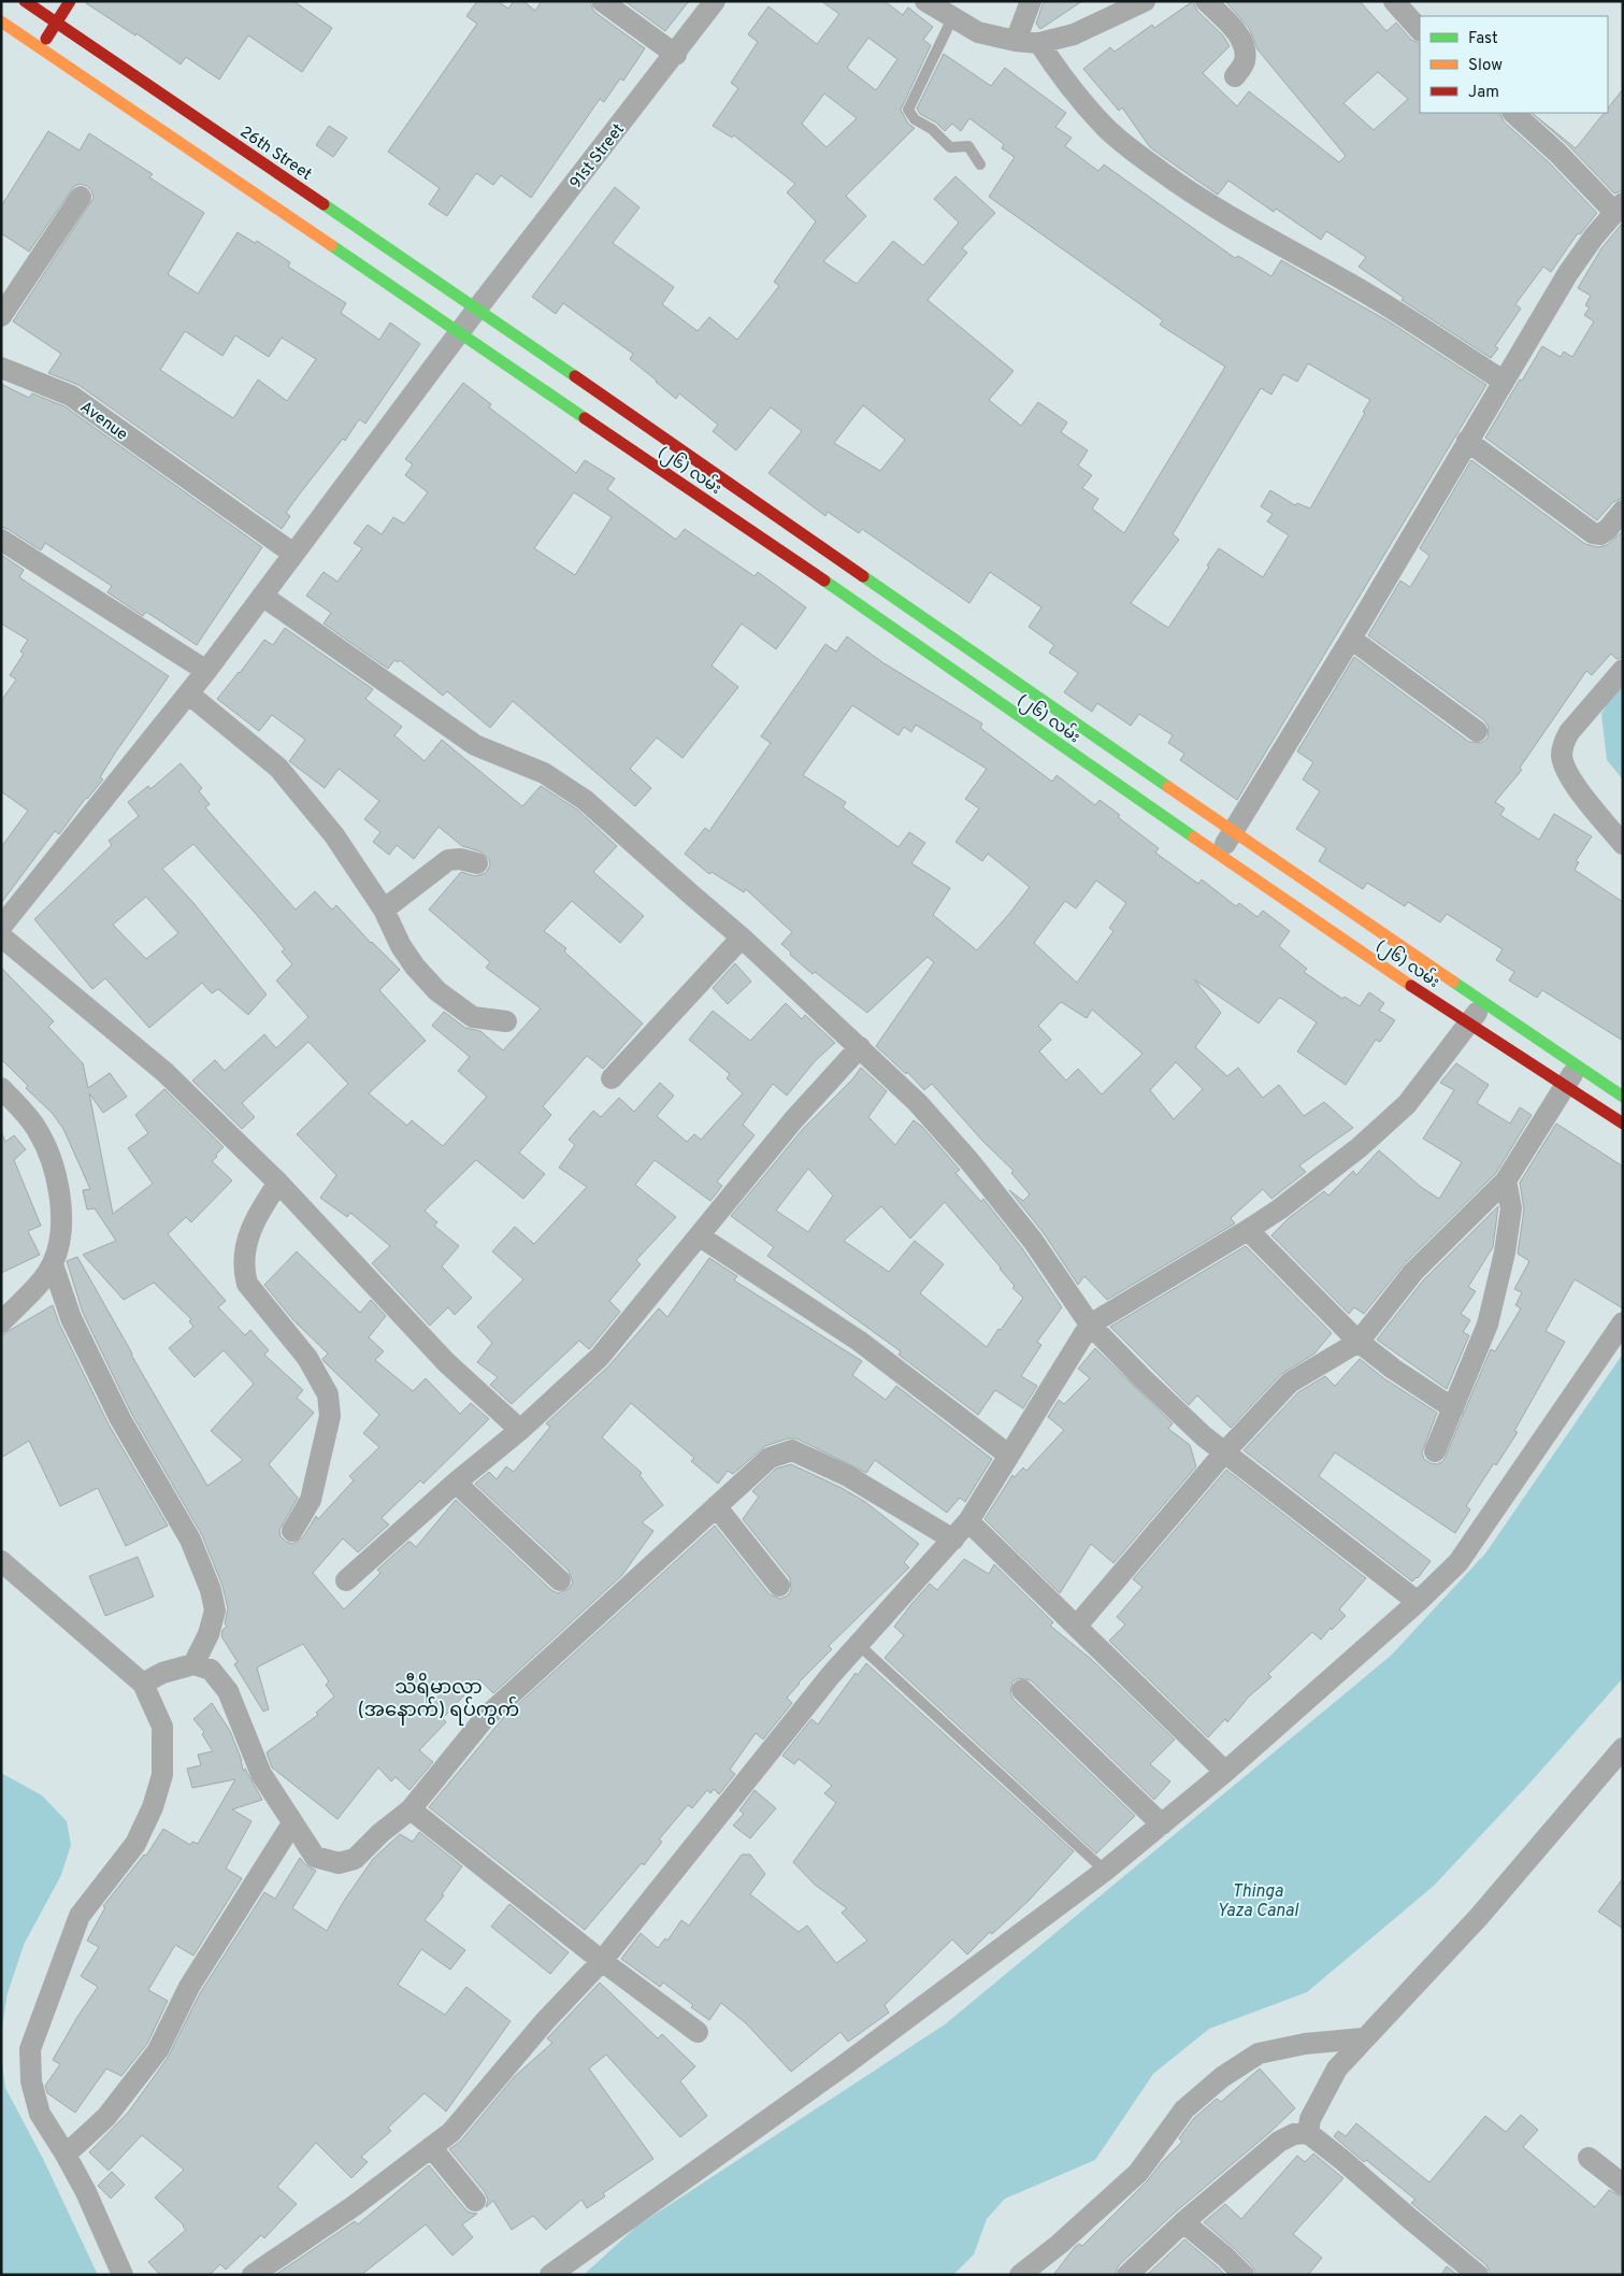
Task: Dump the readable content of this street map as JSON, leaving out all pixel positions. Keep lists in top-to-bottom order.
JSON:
{
  "streets": {
    "main road": ["26th Street", "(၂၆) လမ်း"],
    "street": ["91st Street", "Avenue"]
  },
  "crossings": [
    ["26th Street", "91st Street"],
    ["26th Street", "(၂၆) လမ်း"],
    ["91st Street", "Avenue"],
    ["91st Street", "(၂၆) လမ်း"]
  ],
  "districts": ["သီရိမာလာ (အနောက်) ရပ်ကွက်"],
  "water": ["Thinga Yaza Canal"],
  "legend": ["Fast", "Slow", "Jam"]
}
